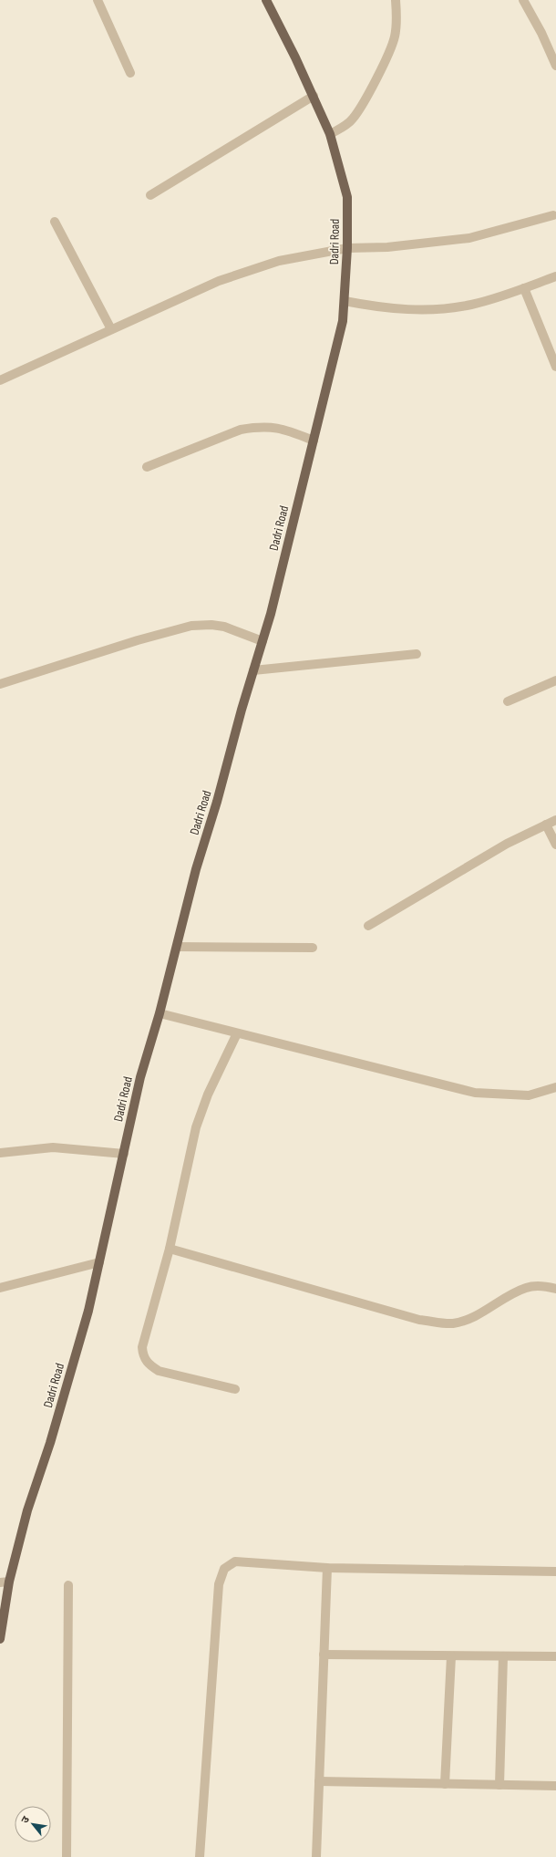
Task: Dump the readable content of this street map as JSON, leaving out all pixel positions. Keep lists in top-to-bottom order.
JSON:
{
  "streets": {
    "main road": ["Dadri Road"]
  },
  "north": "top left"
}
